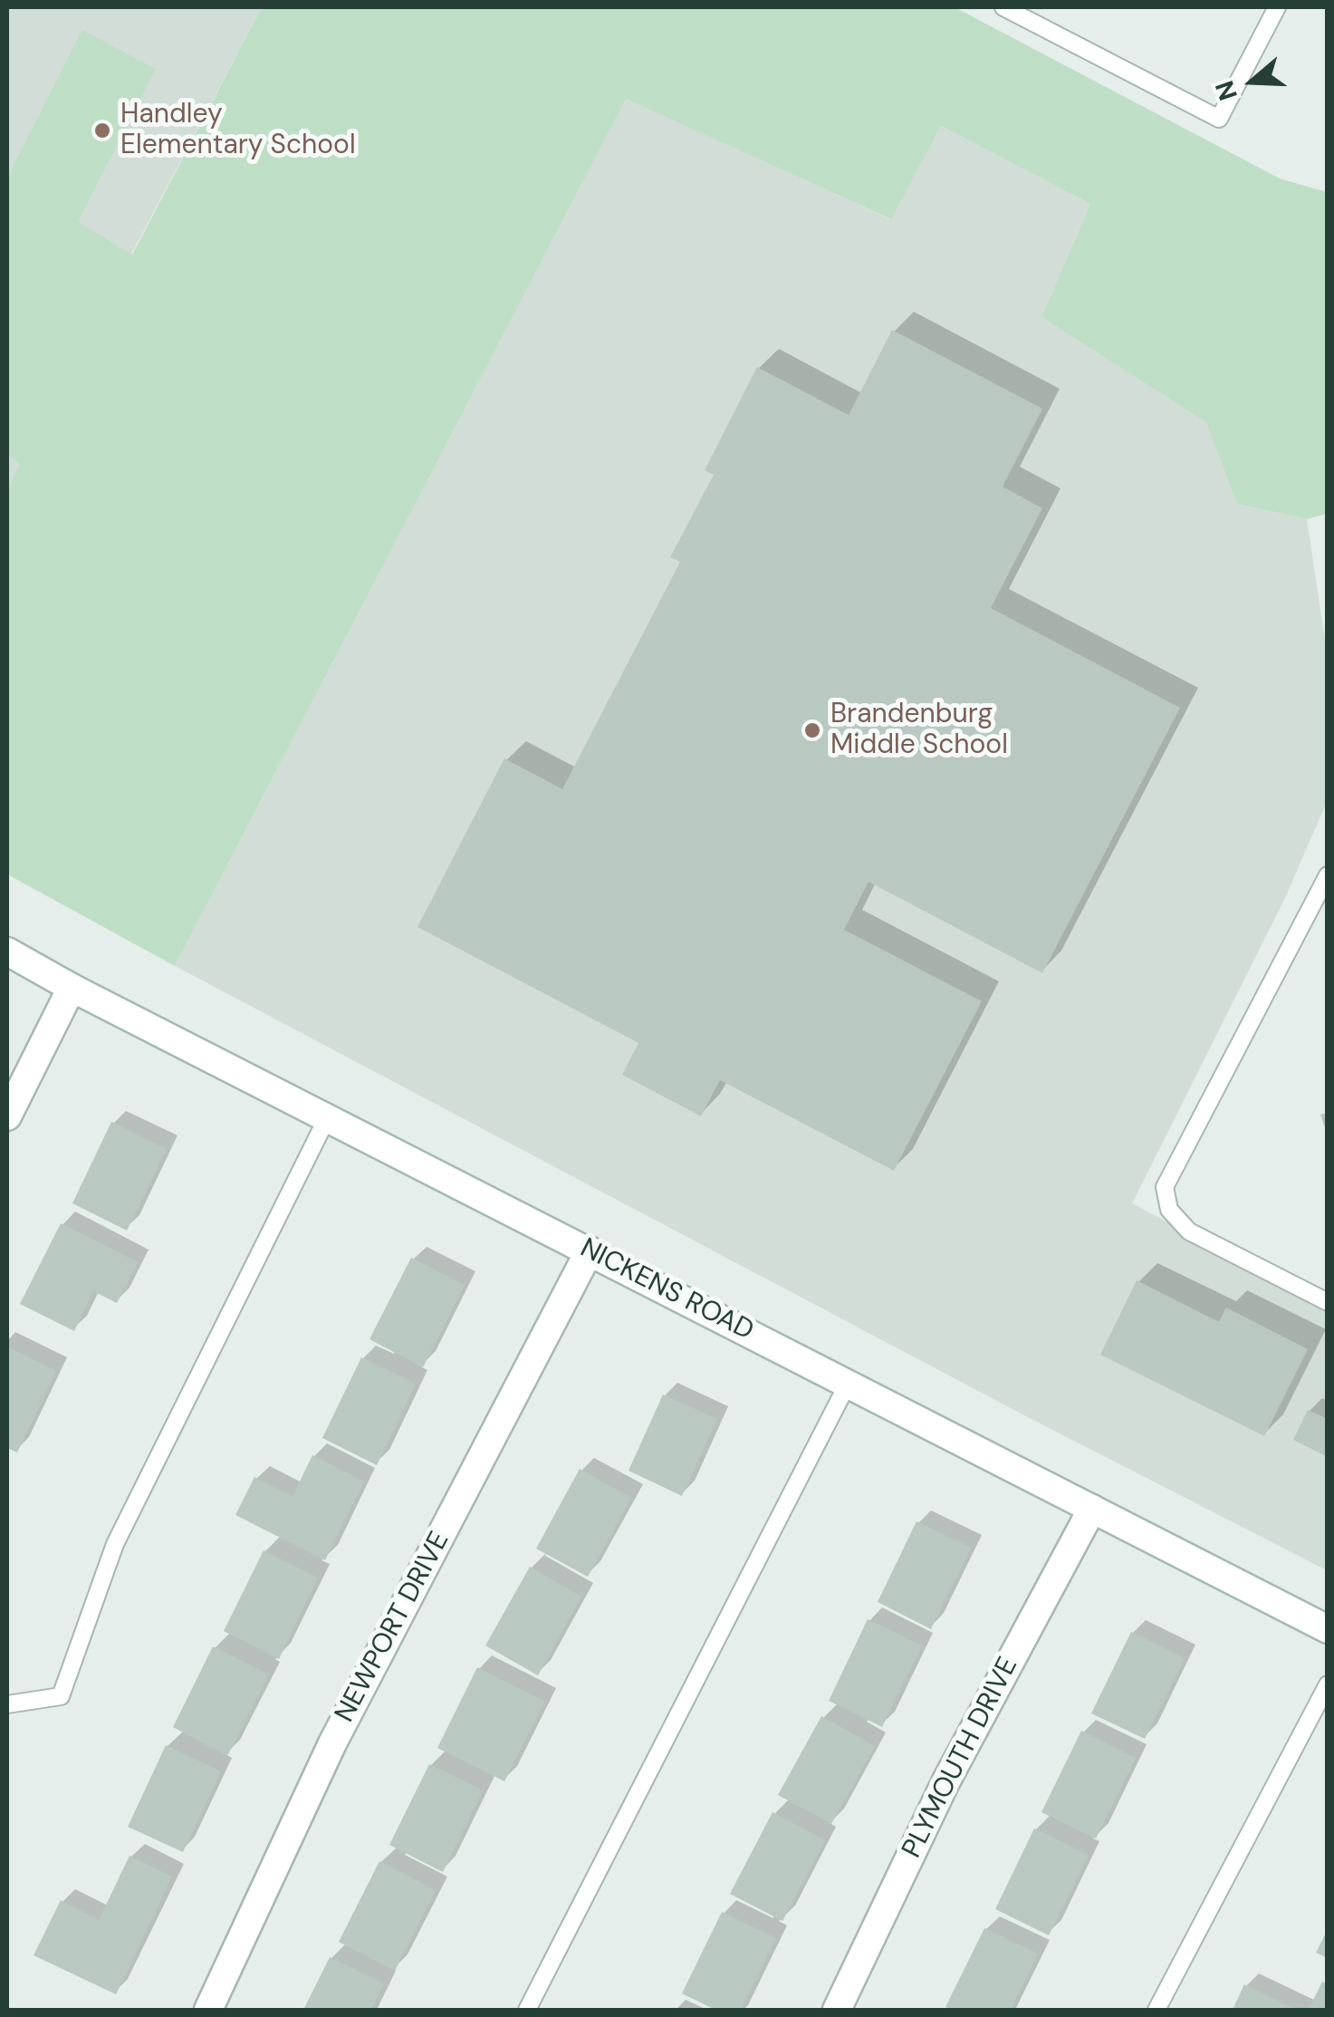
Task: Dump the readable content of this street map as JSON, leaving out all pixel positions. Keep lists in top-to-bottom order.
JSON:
{
  "streets": {
    "street": ["NICKENS ROAD", "NEWPORT DRIVE", "PLYMOUTH DRIVE"]
  },
  "crossings": [
    ["NICKENS ROAD", "NEWPORT DRIVE"],
    ["NICKENS ROAD", "PLYMOUTH DRIVE"]
  ],
  "places": ["Handley Elementary School", "Brandenburg Middle School"],
  "north": "left"
}
